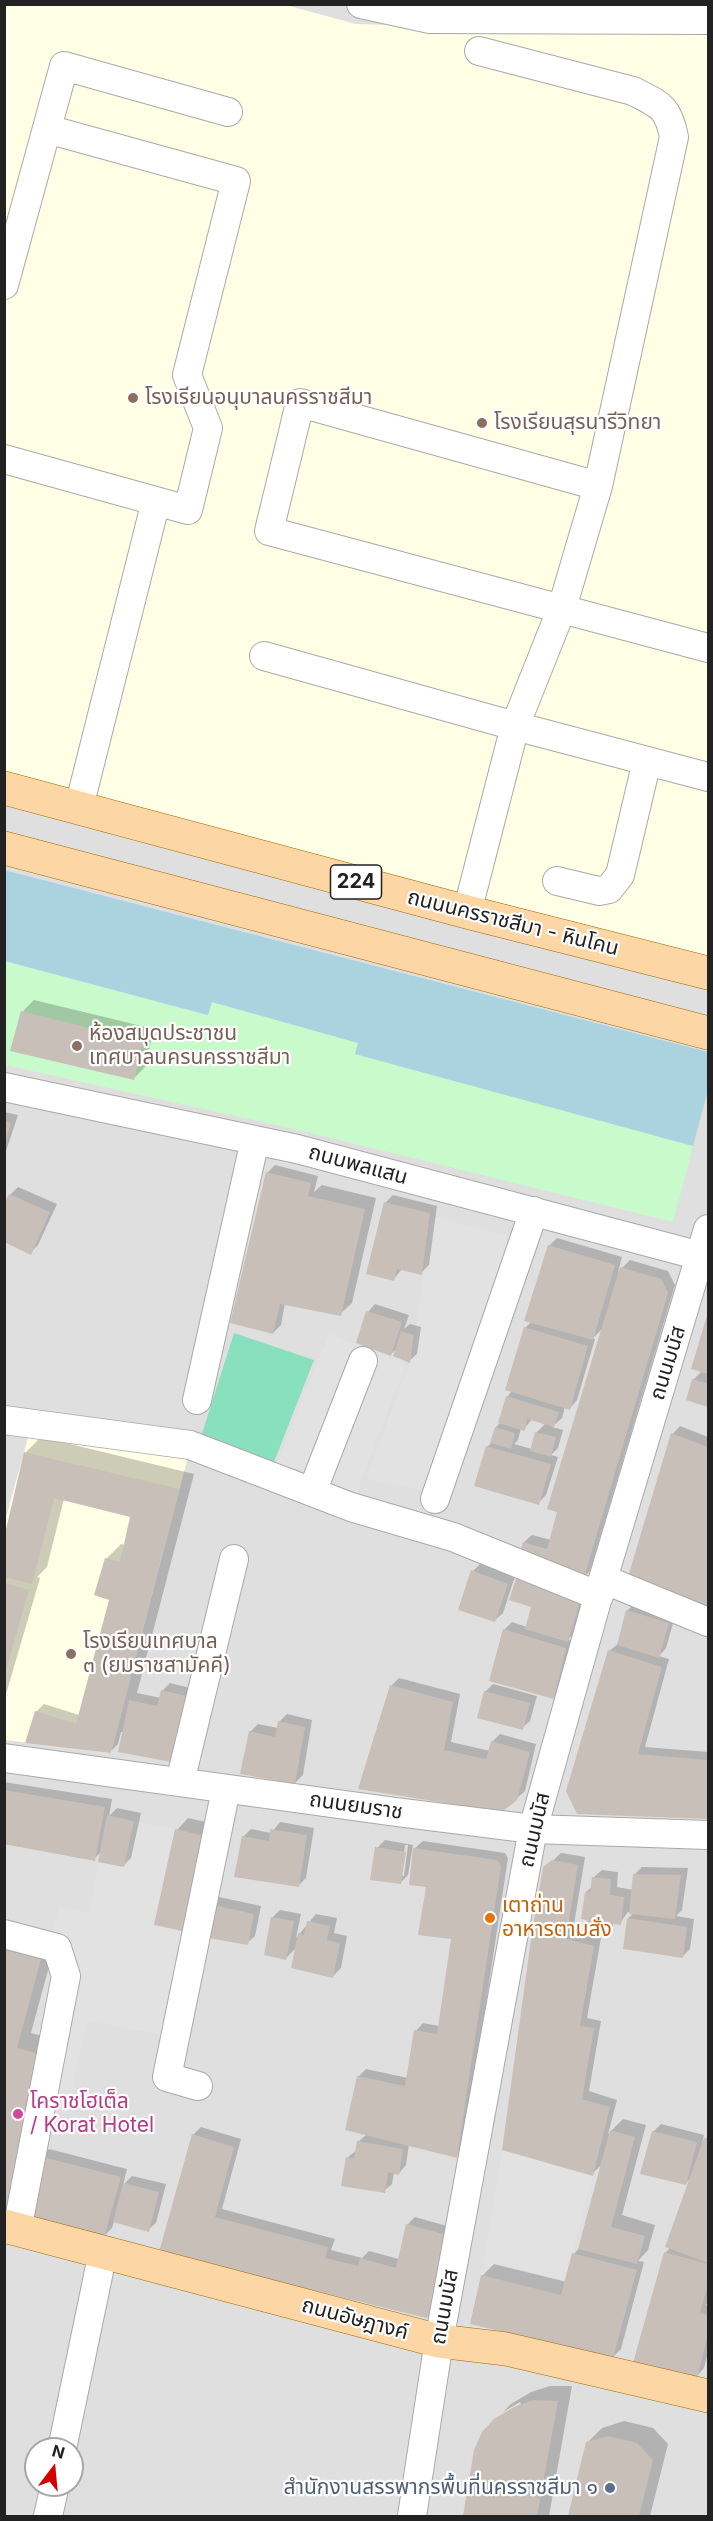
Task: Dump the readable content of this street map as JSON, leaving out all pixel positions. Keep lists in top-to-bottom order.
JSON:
{
  "streets": {
    "main road": ["224", "ถนนนครราชสีมา - หินโคน", "ถนนอัษฎางค์"],
    "street": ["ถนนพลแสน", "ถนนมนัส", "ถนนยมราช"]
  },
  "crossings": [
    ["ถนนพลแสน", "ถนนมนัส"],
    ["ถนนมนัส", "ถนนยมราช"],
    ["ถนนมนัส", "ถนนอัษฎางค์"]
  ],
  "places": [
    "โรงเรียนอนุบาลนครราชสีมา",
    "โรงเรียนสุรนารีวิทยา",
    "ห้องสมุดประชาชน เทศบาลนครนครราชสีมา",
    "โรงเรียนเทศบาล ๓ (ยมราชสามัคคี)",
    "เตาถ่าน อาหารตามสั่ง",
    "โคราชโฮเต็ล / Korat Hotel",
    "สำนักงานสรรพากรพื้นที่นครราชสีมา ๑"
  ],
  "north": "top"
}
